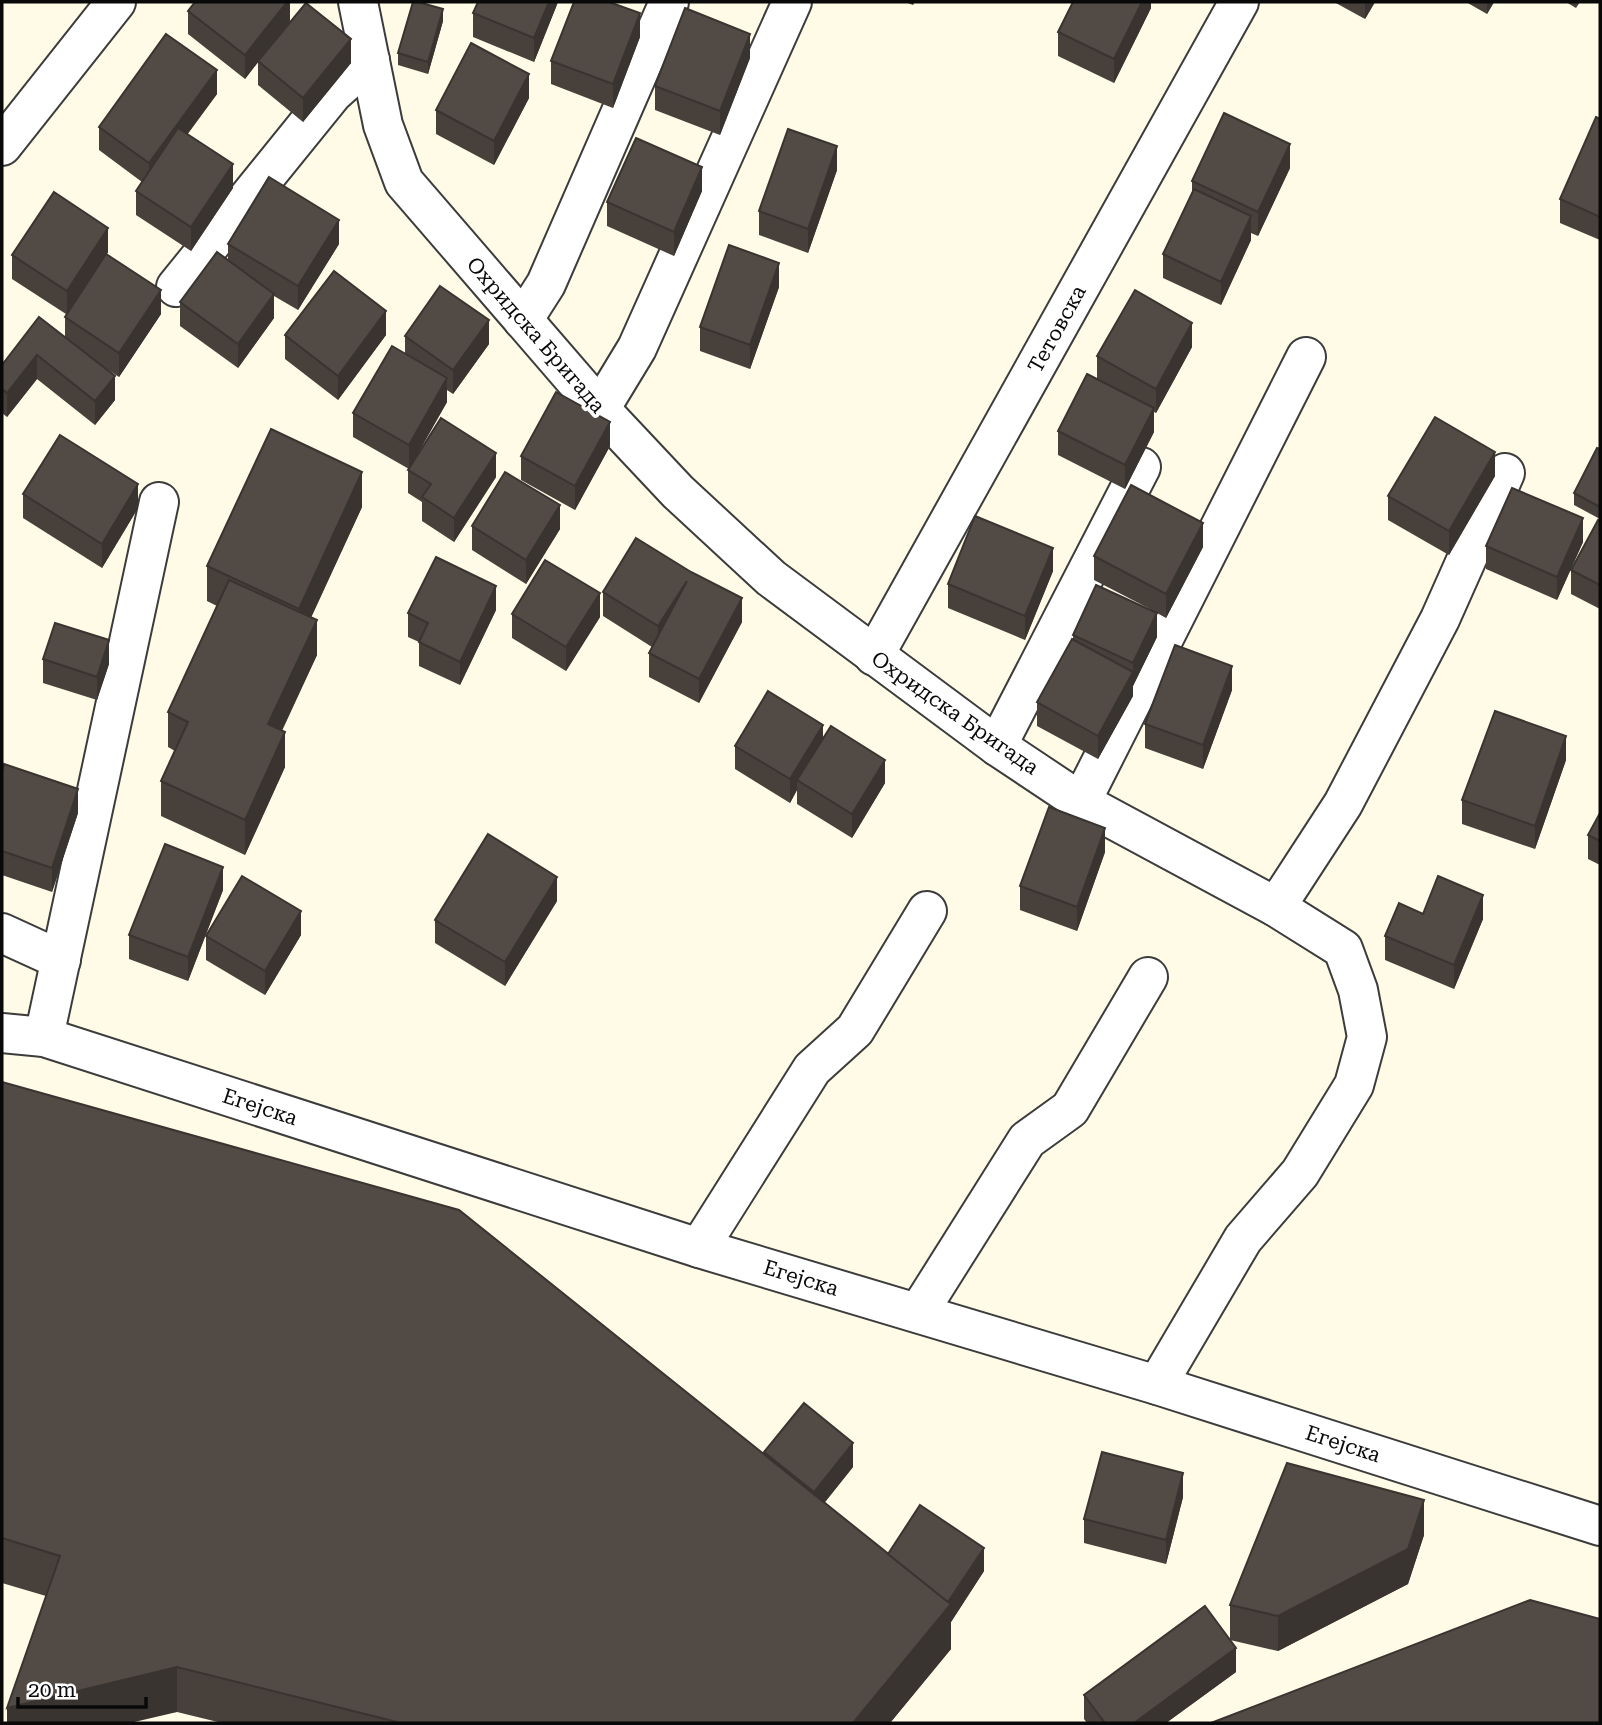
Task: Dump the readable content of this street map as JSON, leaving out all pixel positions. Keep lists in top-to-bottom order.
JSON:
{
  "streets": {
    "street": ["Тетовска", "Охридска Бригада", "Егејска"]
  },
  "crossings": [
    ["Тетовска", "Охридска Бригада"],
    ["Охридска Бригада", "Егејска"]
  ],
  "scale_bar": "20 m"
}
